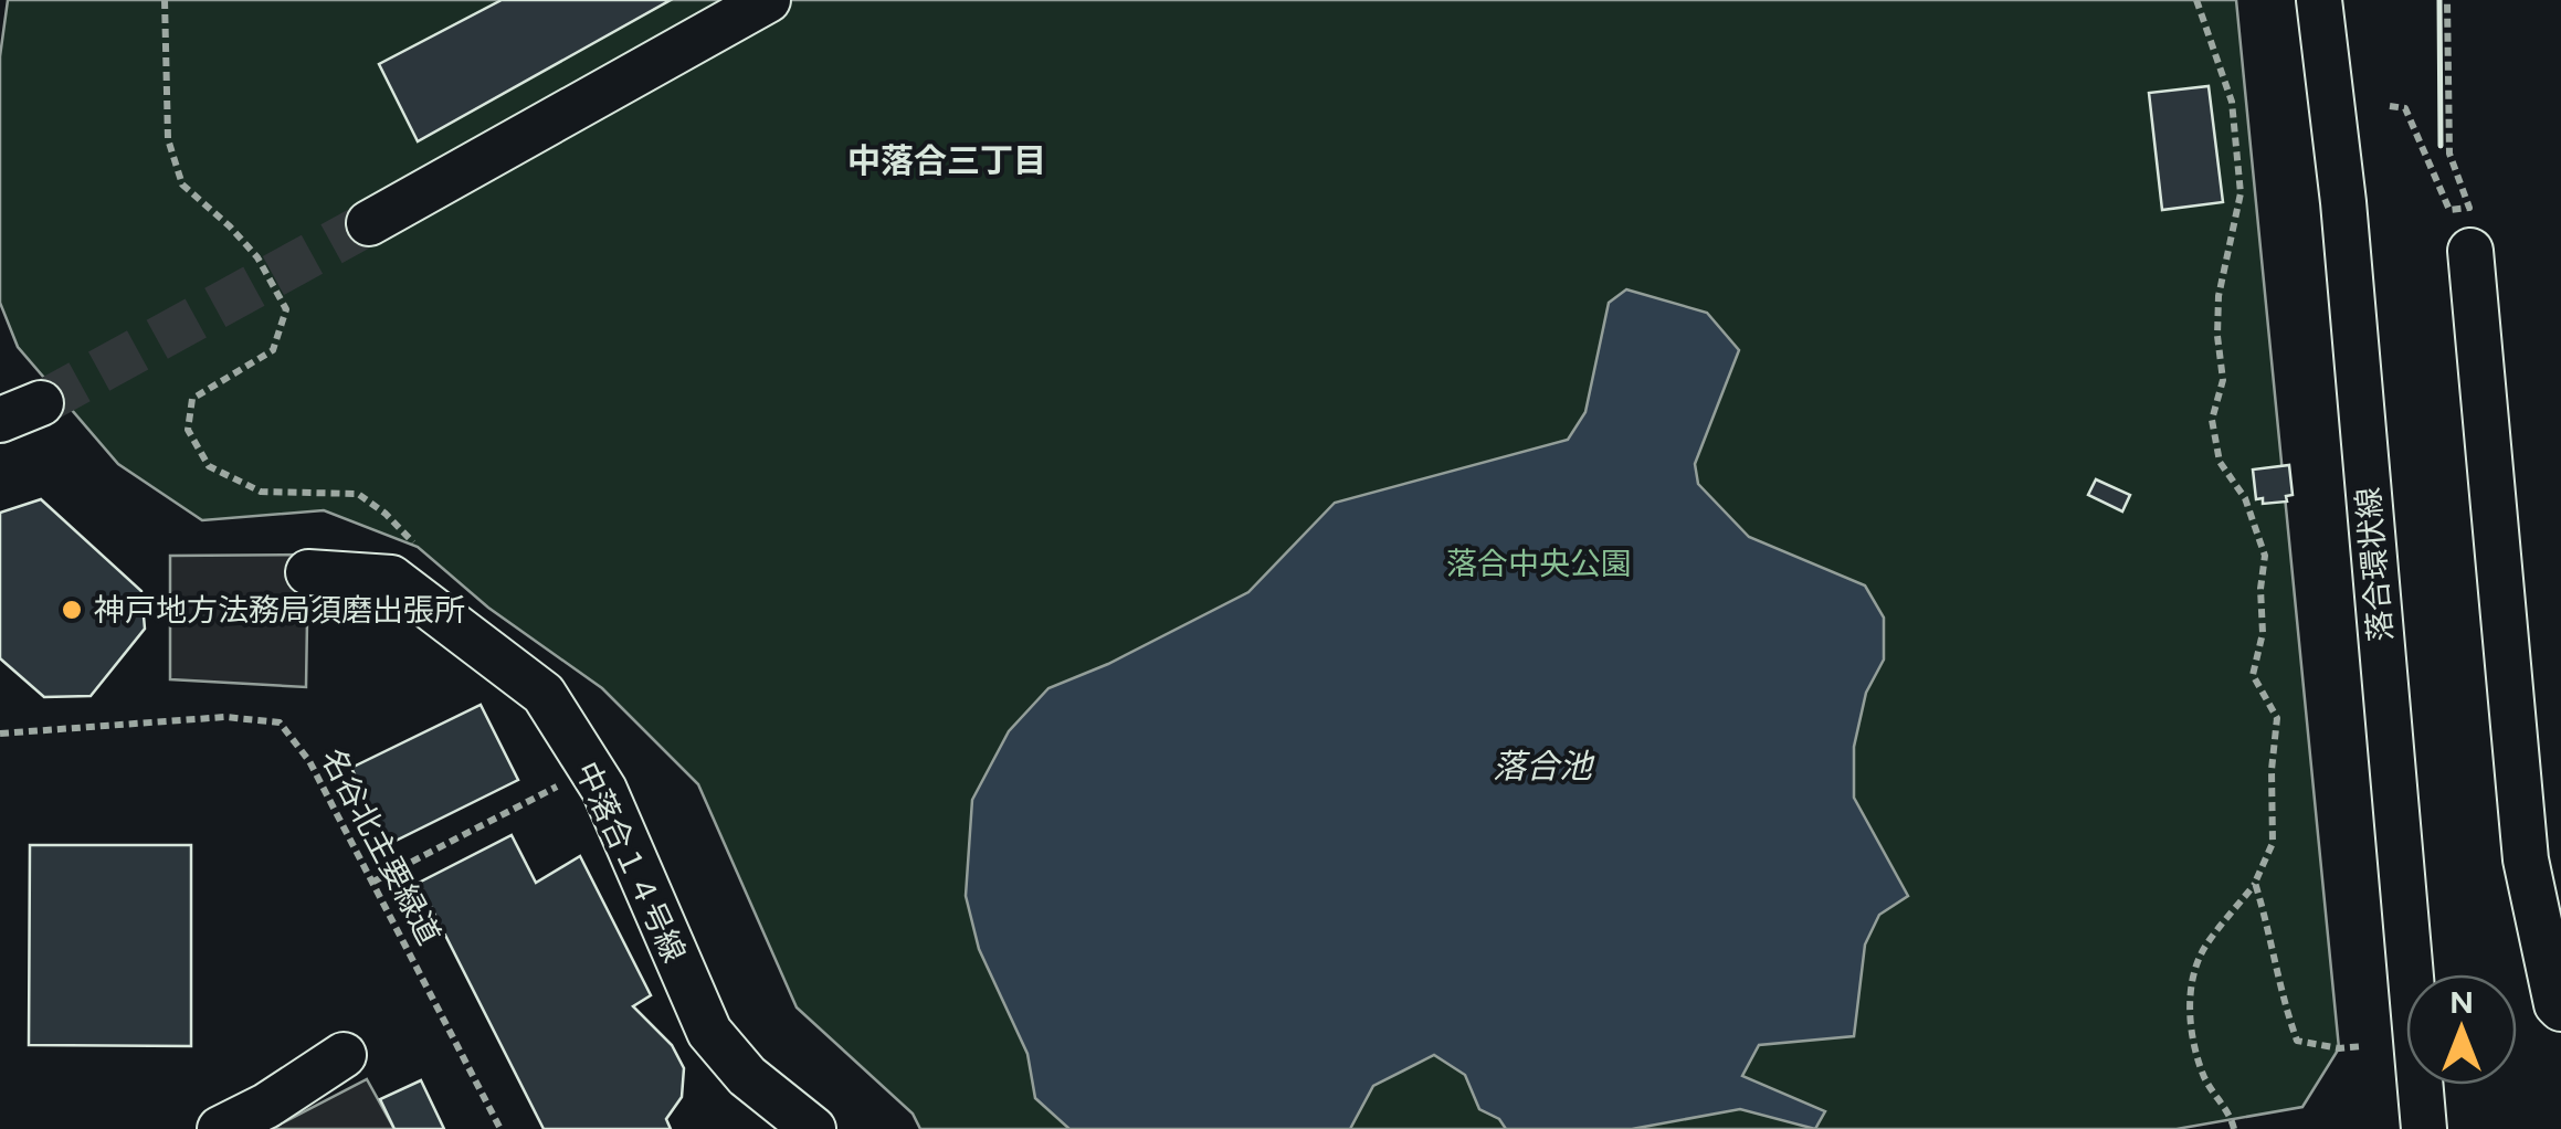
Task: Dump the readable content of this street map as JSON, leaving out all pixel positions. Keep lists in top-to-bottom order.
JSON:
{
  "streets": {
    "street": ["落合環状線", "中落合１４号線"],
    "path": ["名谷北主要緑道"]
  },
  "districts": ["中落合三丁目"],
  "water": ["落合池"],
  "parks": ["落合中央公園"],
  "places": ["神戸地方法務局須磨出張所"],
  "north": "top"
}
